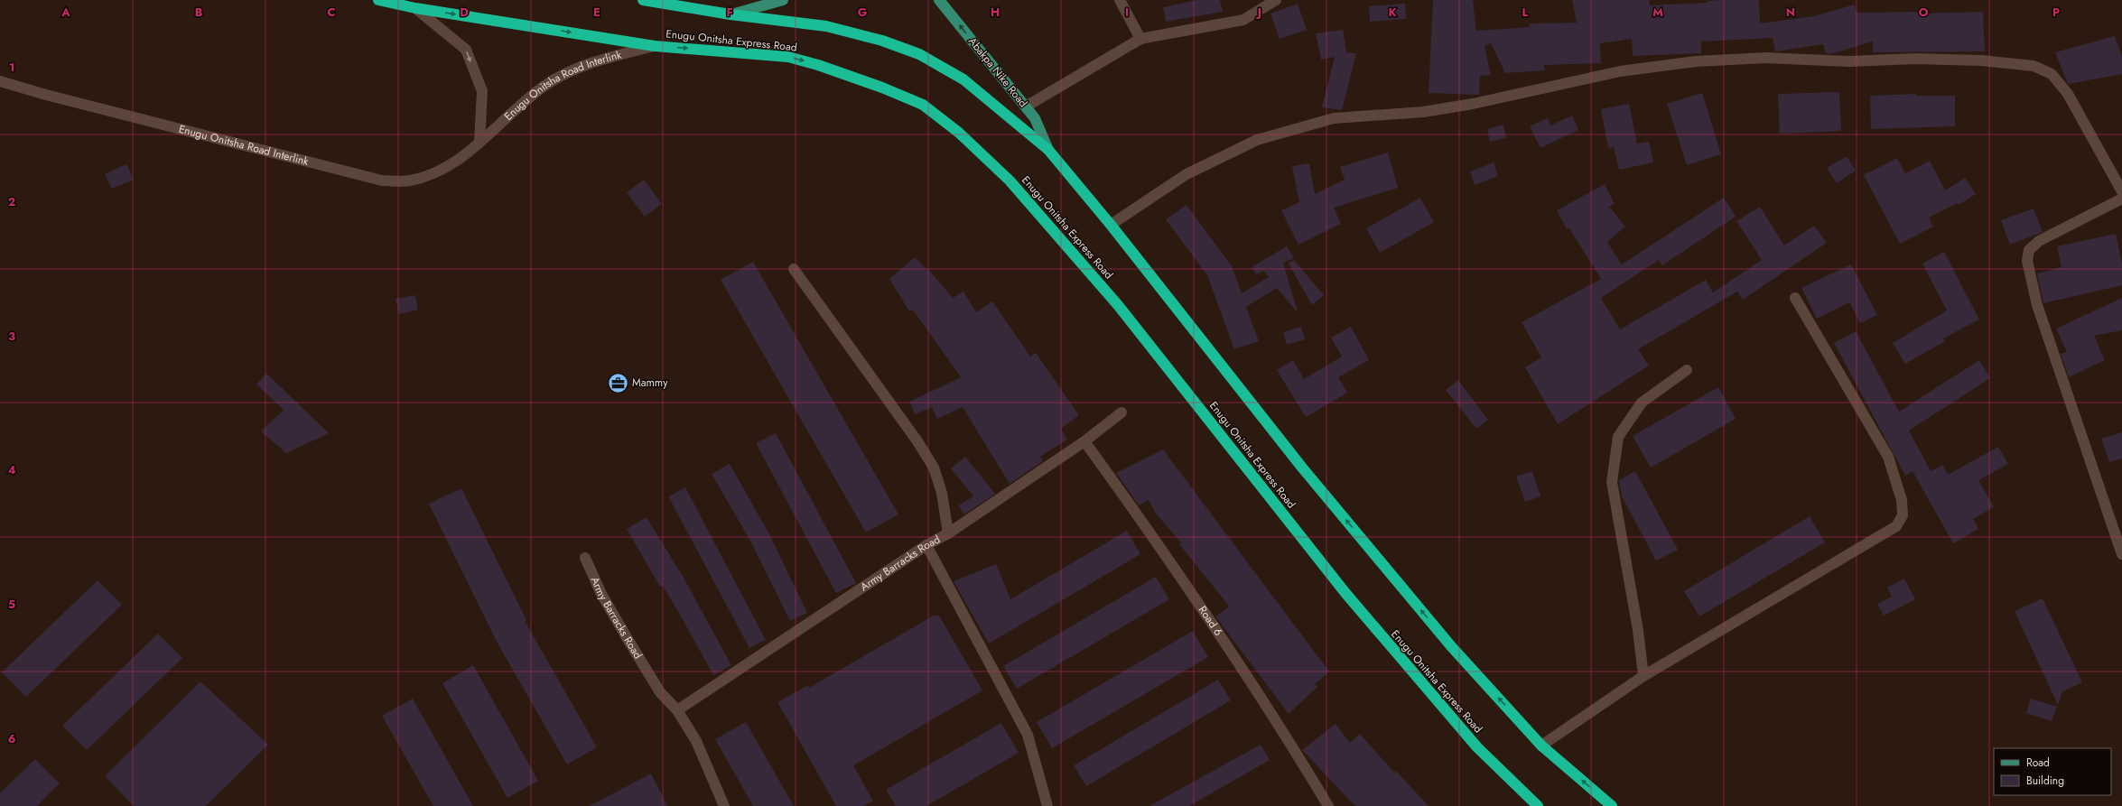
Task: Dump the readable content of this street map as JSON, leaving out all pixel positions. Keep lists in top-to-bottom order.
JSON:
{
  "streets": {
    "highway": ["Enugu Onitsha Express Road"],
    "main road": ["Abakpa Nike Road"],
    "street": ["Enugu Onitsha Road Interlink", "Army Barracks Road", "Road 6"]
  },
  "crossings": [
    ["Enugu Onitsha Express Road", "Enugu Onitsha Road Interlink"],
    ["Army Barracks Road", "Road 6"]
  ],
  "one_way": ["Abakpa Nike Road"],
  "places": {
    "office": ["Mammy"]
  },
  "legend": ["Road", "Building"],
  "grid": {
    "columns": [
      "A",
      "B",
      "C",
      "D",
      "E",
      "F",
      "G",
      "H",
      "I",
      "J",
      "K",
      "L",
      "M",
      "N",
      "O",
      "P"
    ],
    "rows": [
      "1",
      "2",
      "3",
      "4",
      "5",
      "6"
    ]
  }
}
